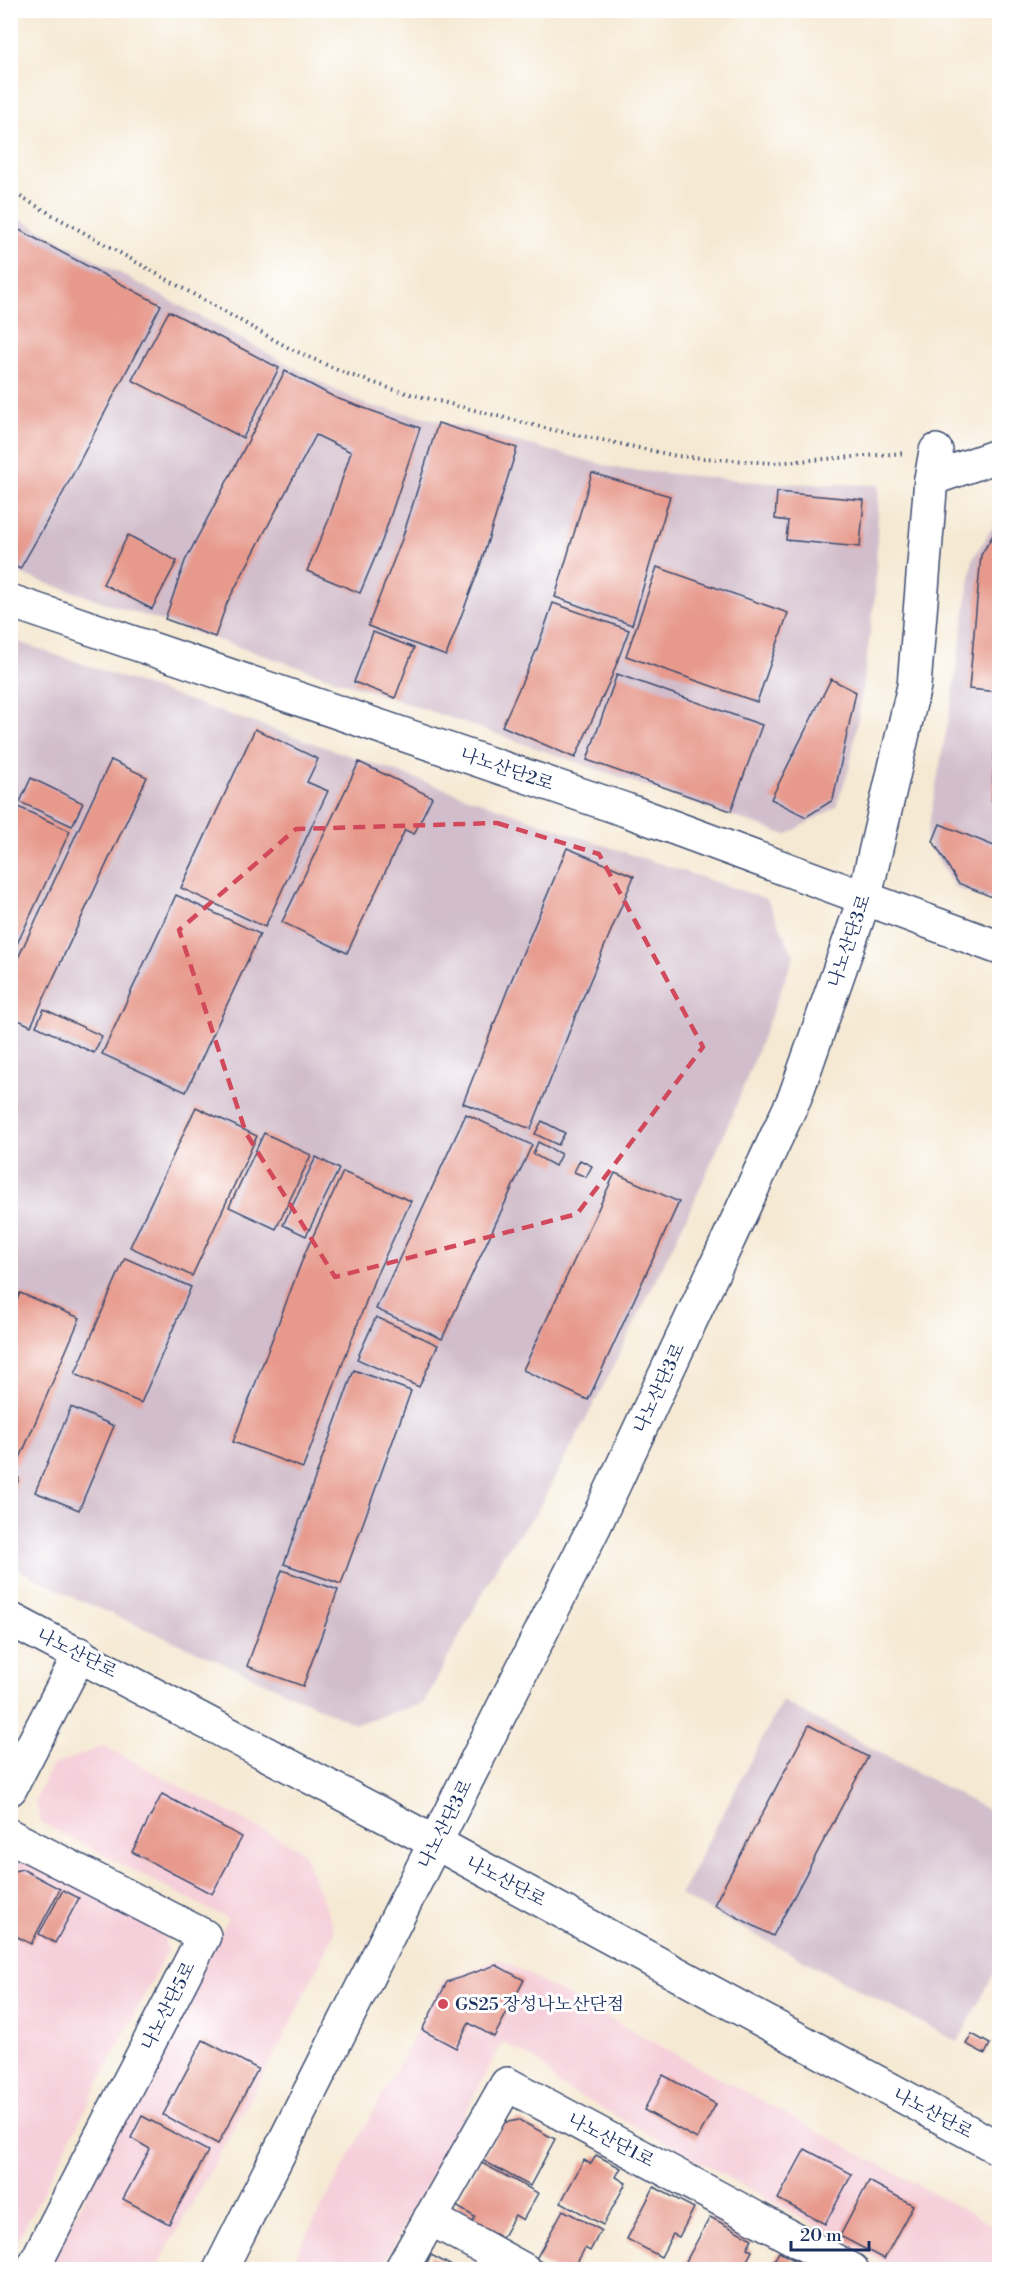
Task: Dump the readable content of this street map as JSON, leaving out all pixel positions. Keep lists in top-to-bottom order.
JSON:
{
  "streets": {
    "street": [
      "나노산단2로",
      "나노산단3로",
      "나노산단로",
      "나노산단5로",
      "나노산단1로"
    ]
  },
  "crossings": [
    ["나노산단2로", "나노산단3로"],
    ["나노산단3로", "나노산단로"]
  ],
  "places": ["GS25 장성나노산단점"],
  "scale_bar": "20 m"
}
